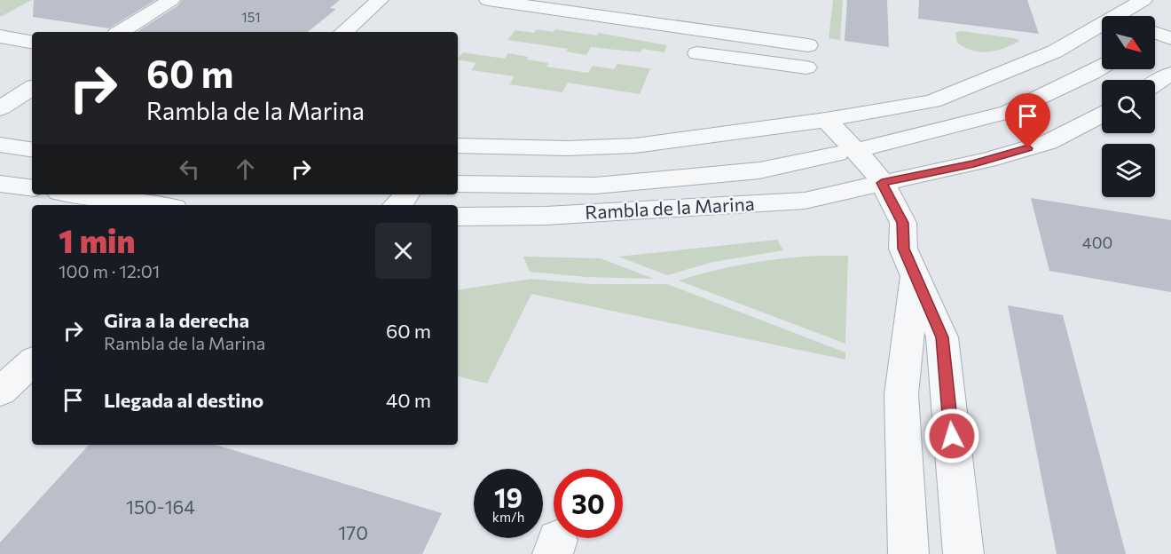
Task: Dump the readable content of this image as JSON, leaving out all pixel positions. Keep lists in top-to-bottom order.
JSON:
{
  "streets": {
    "street": ["Rambla de la Marina"]
  },
  "house_numbers": [
    "151",
    "400",
    "150-164",
    "170"
  ],
  "north": "bottom right",
  "page": {
    "turn": ["60 m", "Rambla de la Marina"],
    "heading": ["1 min", "100 m · 12:01"],
    "list": [
      {
        "name": "Gira a la derecha",
        "note": "Rambla de la Marina",
        "value": "60 m"
      },
      {
        "name": "Llegada al destino",
        "value": "40 m"
      }
    ],
    "speed": "19 km/h",
    "limit": "30"
  }
}
